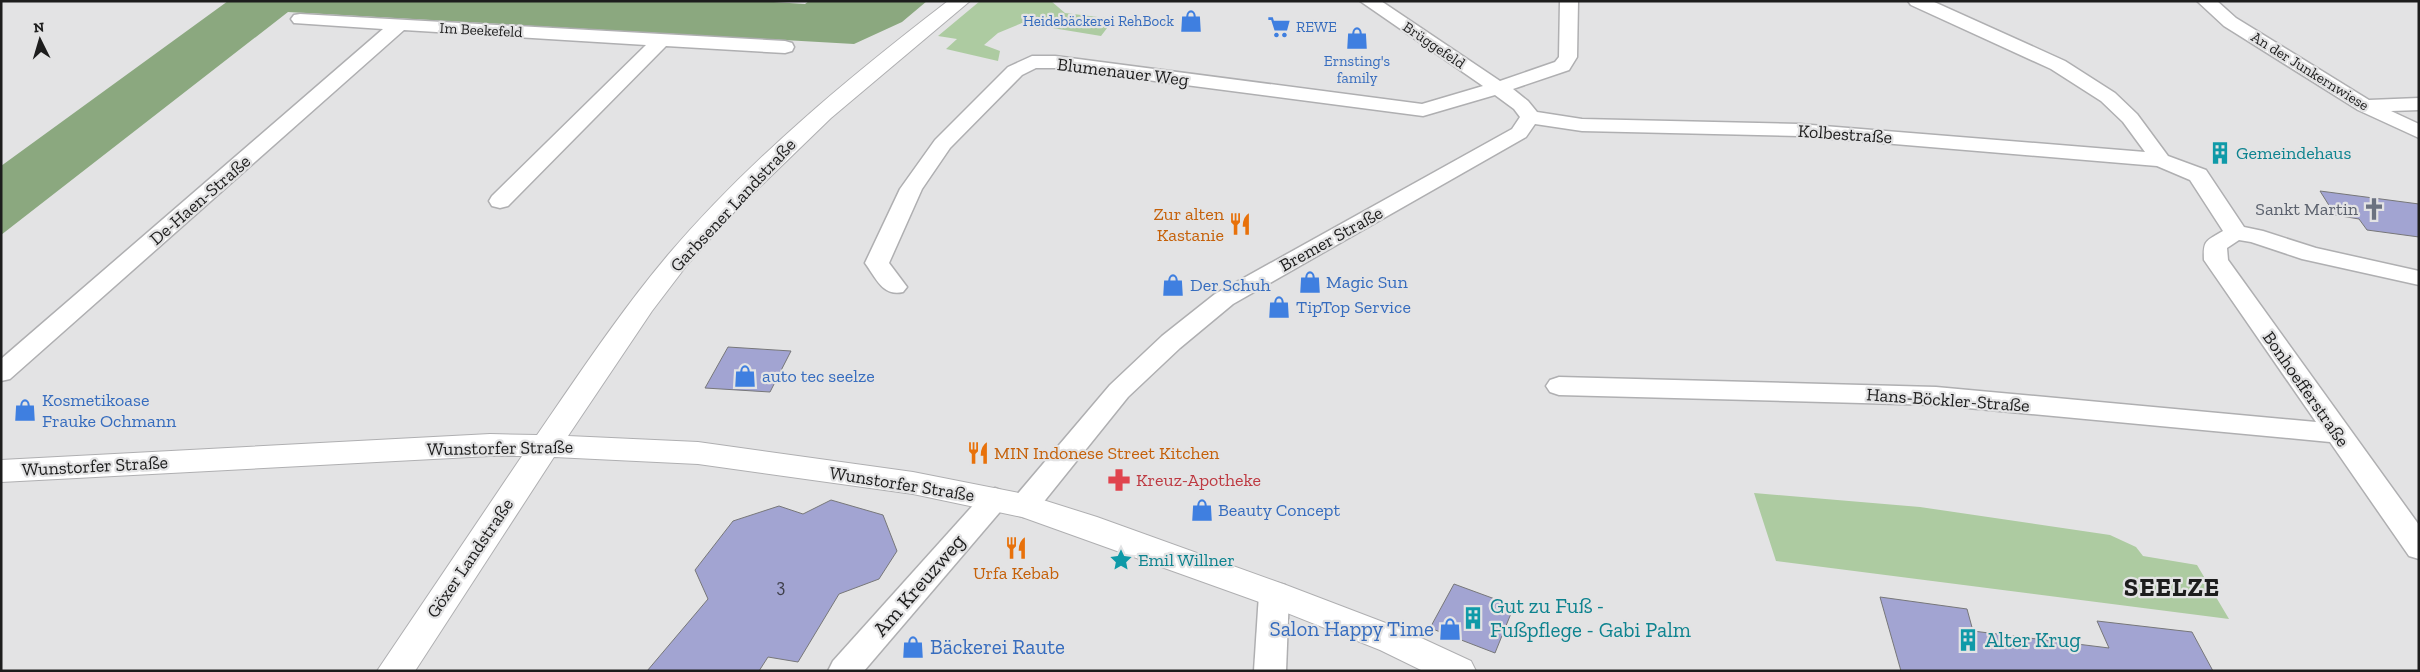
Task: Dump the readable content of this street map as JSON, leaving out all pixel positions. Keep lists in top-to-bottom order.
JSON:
{
  "streets": {
    "street": [
      "Im Beekefeld",
      "Brüggefeld",
      "An der Junkernwiese",
      "Blumenauer Weg",
      "Kolbestraße",
      "De-Haen-Straße",
      "Garbsener Landstraße",
      "Bremer Straße",
      "Bonhoefferstraße",
      "Hans-Böckler-Straße",
      "Wunstorfer Straße",
      "Göxer Landstraße",
      "Am Kreuzweg"
    ]
  },
  "crossings": [
    ["Im Beekefeld", "De-Haen-Straße"],
    ["Brüggefeld", "Blumenauer Weg"],
    ["Kolbestraße", "Bremer Straße"],
    ["Garbsener Landstraße", "Wunstorfer Straße"],
    ["Garbsener Landstraße", "Göxer Landstraße"],
    ["Bremer Straße", "Wunstorfer Straße"],
    ["Bremer Straße", "Am Kreuzweg"],
    ["Bonhoefferstraße", "Hans-Böckler-Straße"],
    ["Wunstorfer Straße", "Göxer Landstraße"],
    ["Wunstorfer Straße", "Am Kreuzweg"]
  ],
  "districts": ["SEELZE"],
  "places": {
    "shop": [
      "Heidebäckerei RehBock",
      "Ernsting's family",
      "Magic Sun",
      "Der Schuh",
      "TipTop Service",
      "auto tec seelze",
      "Kosmetikoase Frauke Ochmann",
      "Beauty Concept",
      "Salon Happy Time",
      "Bäckerei Raute"
    ],
    "supermarket": ["REWE"],
    "building": ["Gemeindehaus", "Gut zu Fuß - Fußpflege - Gabi Palm", "Alter Krug"],
    "church": ["Sankt Martin"],
    "restaurant": ["Zur alten Kastanie", "MIN Indonese Street Kitchen", "Urfa Kebab"],
    "pharmacy": ["Kreuz-Apotheke"],
    "place": ["Emil Willner"]
  },
  "house_numbers": ["3"],
  "north": "top"
}
